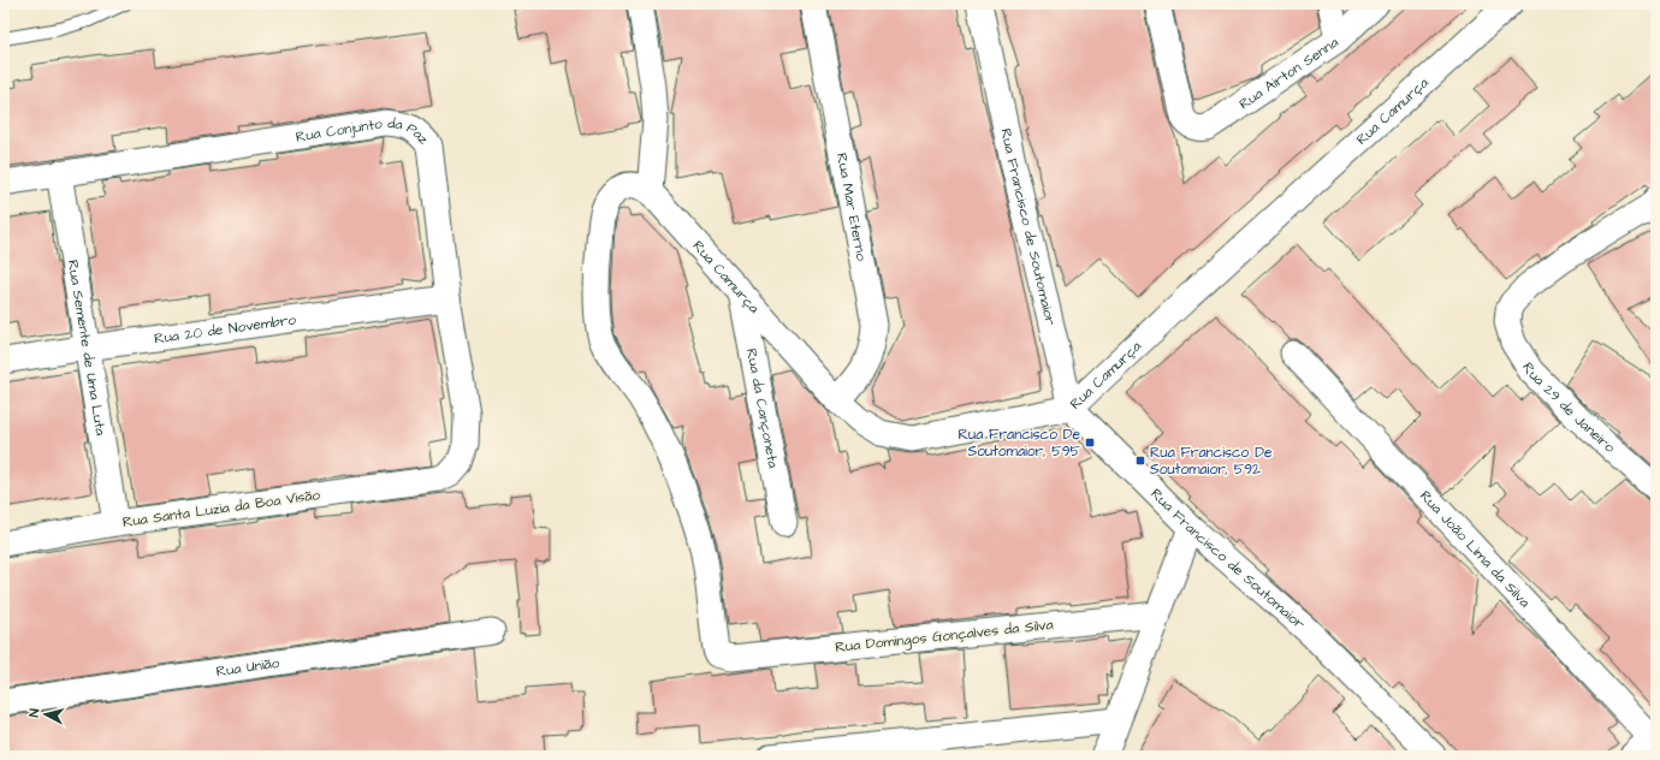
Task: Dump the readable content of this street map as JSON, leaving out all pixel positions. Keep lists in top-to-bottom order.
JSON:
{
  "streets": {
    "street": [
      "Rua Airton Senna",
      "Rua Camurça",
      "Rua Conjunto da Paz",
      "Rua Mar Eterno",
      "Rua Francisco de Soutomaior",
      "Rua 20 de Novembro",
      "Rua Semente de Uma Luta",
      "Rua 29 de Janeiro",
      "Rua da Cançoneta",
      "Rua Santa Luzia da Boa Visão",
      "Rua João Lima da Silva",
      "Rua Domingos Gonçalves da Silva",
      "Rua União"
    ]
  },
  "crossings": [
    ["Rua Camurça", "Rua Mar Eterno"],
    ["Rua Camurça", "Rua Francisco de Soutomaior"],
    ["Rua Camurça", "Rua da Cançoneta"],
    ["Rua Camurça", "Rua Domingos Gonçalves da Silva"],
    ["Rua Conjunto da Paz", "Rua 20 de Novembro"],
    ["Rua Conjunto da Paz", "Rua Semente de Uma Luta"],
    ["Rua Conjunto da Paz", "Rua Santa Luzia da Boa Visão"],
    ["Rua 20 de Novembro", "Rua Semente de Uma Luta"],
    ["Rua Semente de Uma Luta", "Rua Santa Luzia da Boa Visão"]
  ],
  "places": {
    "transit": ["Rua Francisco De Soutomaior, 595", "Rua Francisco De Soutomaior, 592"]
  },
  "north": "left"
}
